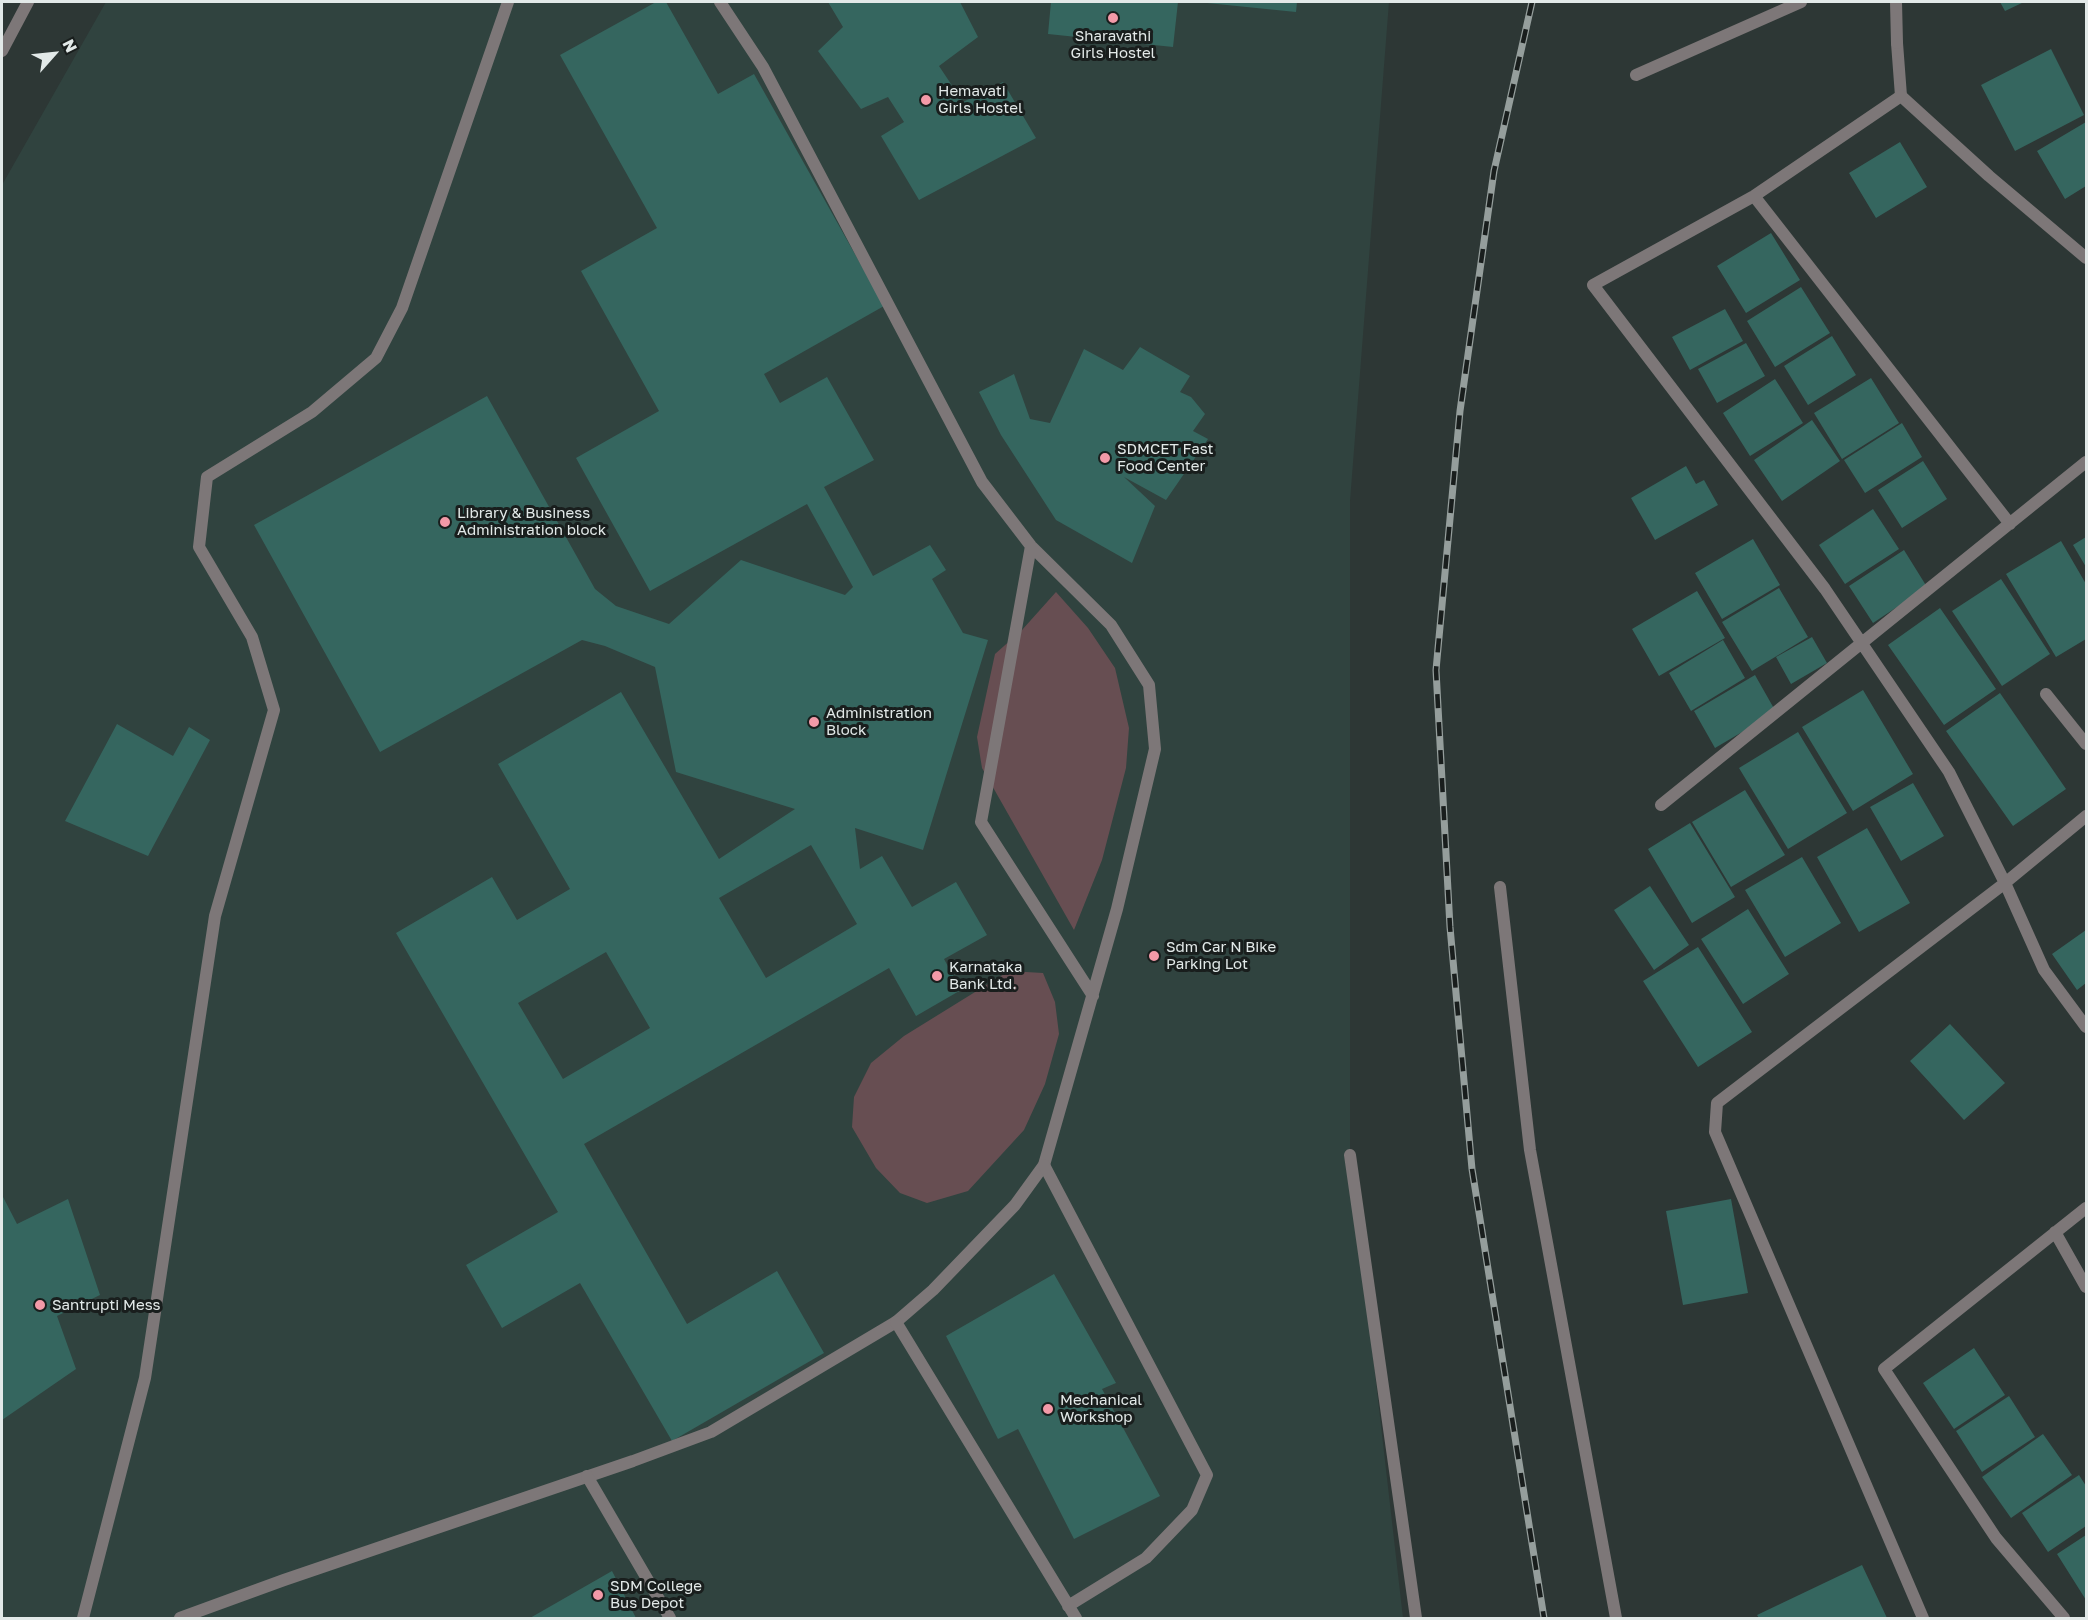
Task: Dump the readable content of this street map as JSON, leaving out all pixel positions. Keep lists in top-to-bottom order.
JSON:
{
  "places": [
    "Sharavathi Girls Hostel",
    "Hemavati Girls Hostel",
    "SDMCET Fast Food Center",
    "Library & Business Administration block",
    "Administration Block",
    "Sdm Car N Bike Parking Lot",
    "Karnataka Bank Ltd.",
    "Santrupti Mess",
    "Mechanical Workshop",
    "SDM College Bus Depot"
  ],
  "north": "top right"
}
